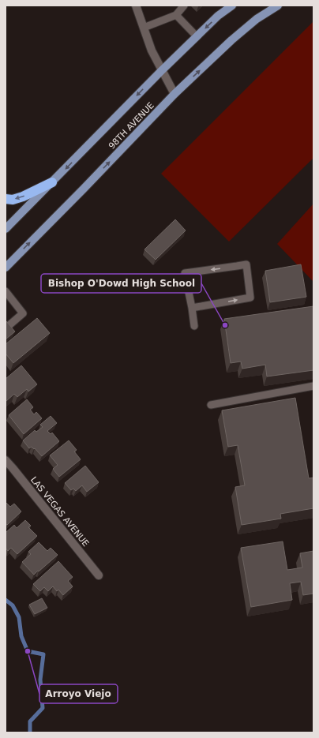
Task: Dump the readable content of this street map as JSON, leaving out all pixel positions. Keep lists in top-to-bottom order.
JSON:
{
  "streets": {
    "main road": ["98TH AVENUE"],
    "street": ["LAS VEGAS AVENUE"]
  },
  "places": ["Bishop O'Dowd High School", "Arroyo Viejo"]
}
